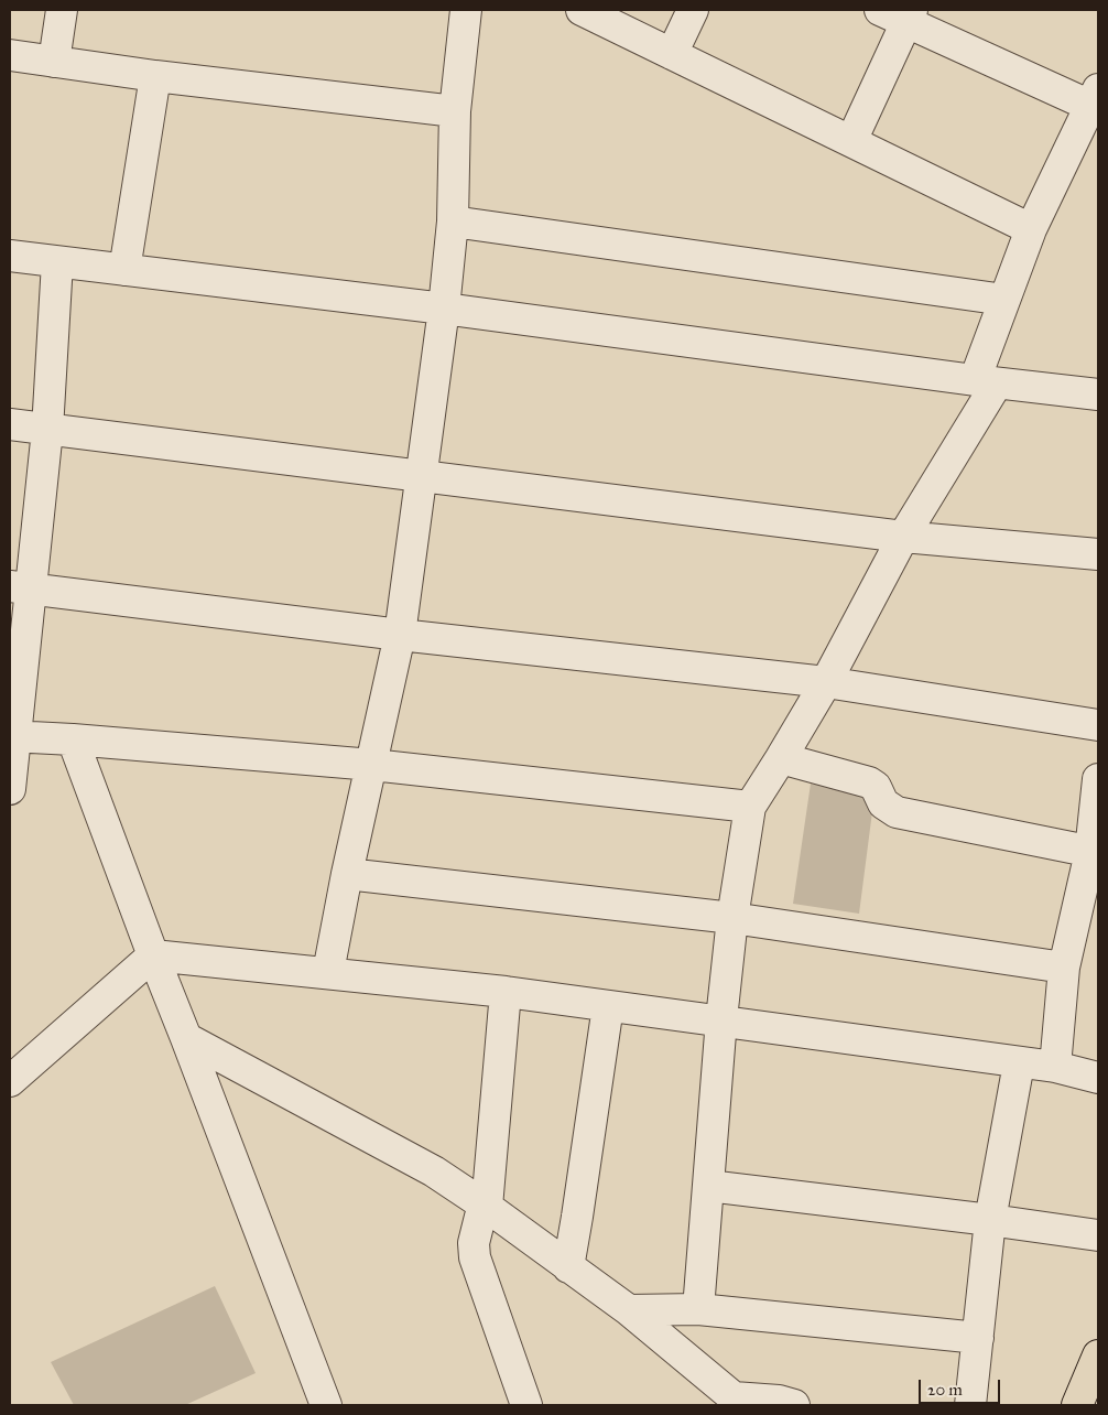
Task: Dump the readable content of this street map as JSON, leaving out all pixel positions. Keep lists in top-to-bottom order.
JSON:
{
  "scale_bar": "20 m"
}
